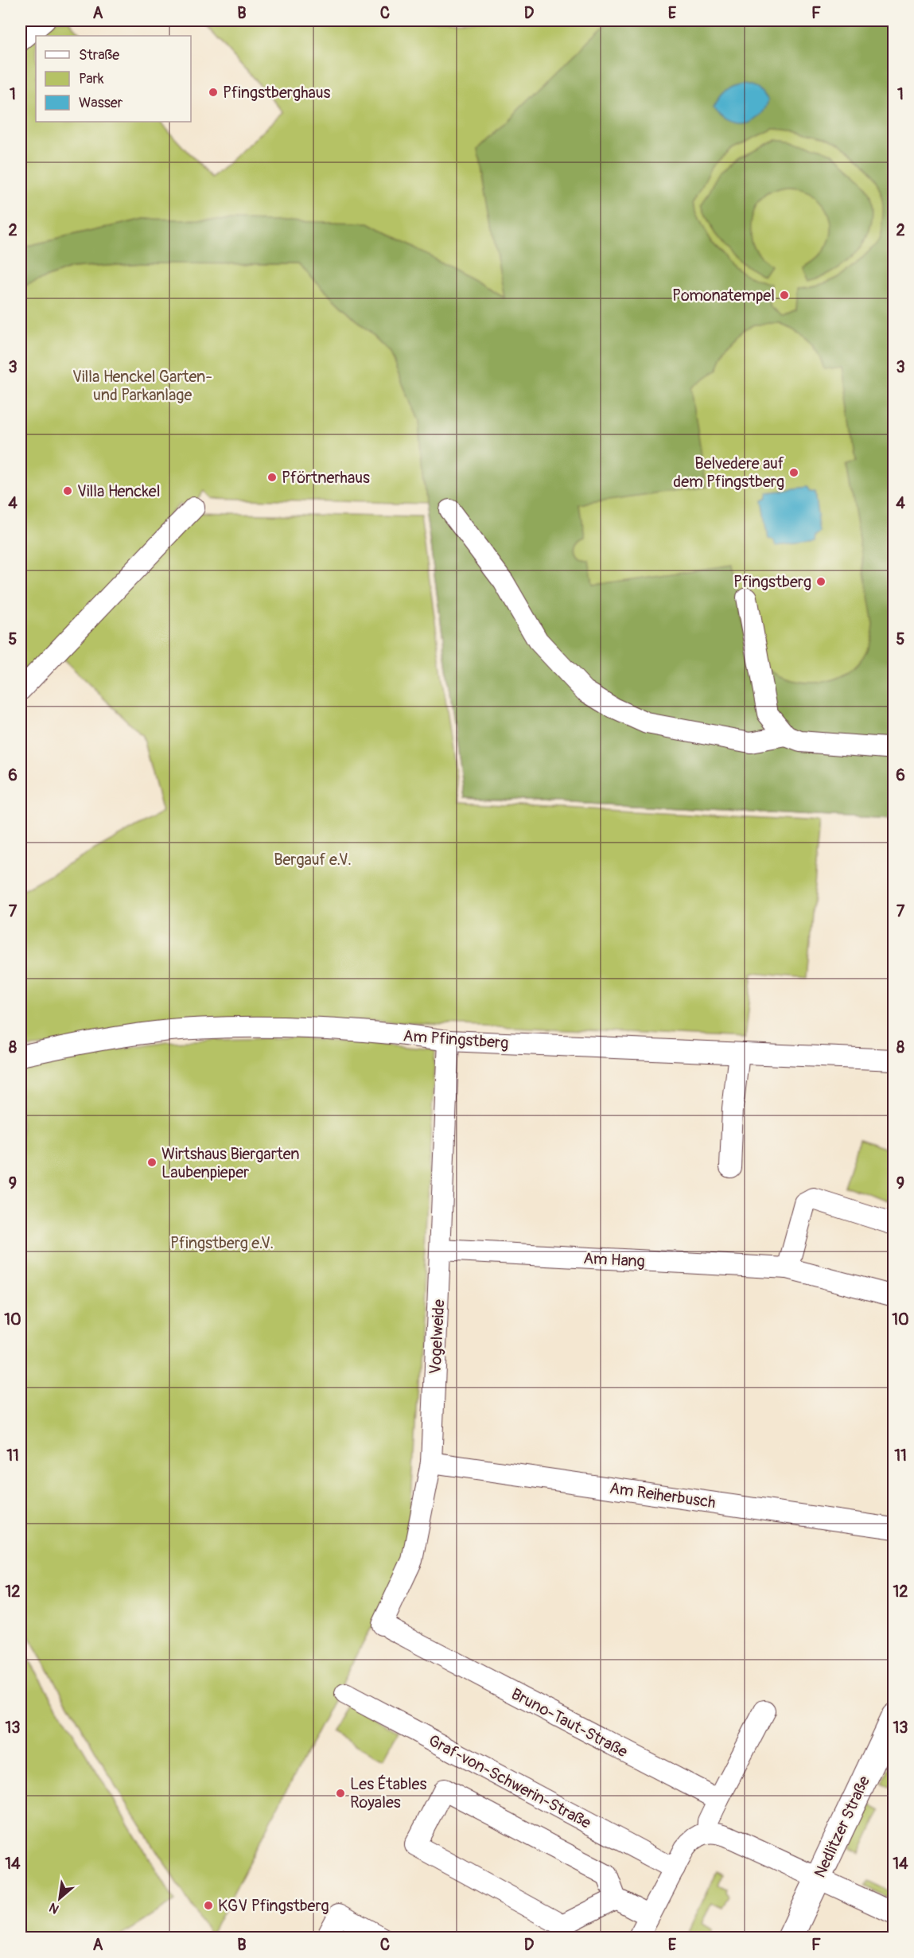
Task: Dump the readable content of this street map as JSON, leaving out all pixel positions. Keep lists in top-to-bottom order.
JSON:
{
  "streets": {
    "main road": ["Nedlitzer Straße"],
    "street": [
      "Am Pfingstberg",
      "Am Hang",
      "Vogelweide",
      "Am Reiherbusch",
      "Bruno-Taut-Straße",
      "Graf-von-Schwerin-Straße"
    ]
  },
  "crossings": [
    ["Am Pfingstberg", "Vogelweide"],
    ["Am Hang", "Vogelweide"],
    ["Vogelweide", "Am Reiherbusch"],
    ["Vogelweide", "Bruno-Taut-Straße"]
  ],
  "parks": ["Villa Henckel Garten- und Parkanlage", "Bergauf e.V.", "Pfingstberg e.V."],
  "places": [
    "Pfingstberghaus",
    "Pomonatempel",
    "Belvedere auf dem Pfingstberg",
    "Pförtnerhaus",
    "Villa Henckel",
    "Pfingstberg",
    "Wirtshaus Biergarten Laubenpieper",
    "Les Étables Royales",
    "KGV Pfingstberg"
  ],
  "legend": ["Straße", "Park", "Wasser"],
  "north": "bottom left",
  "grid": {
    "columns": [
      "A",
      "B",
      "C",
      "D",
      "E",
      "F"
    ],
    "rows": [
      "1",
      "2",
      "3",
      "4",
      "5",
      "6",
      "7",
      "8",
      "9",
      "10",
      "11",
      "12",
      "13",
      "14"
    ]
  }
}
